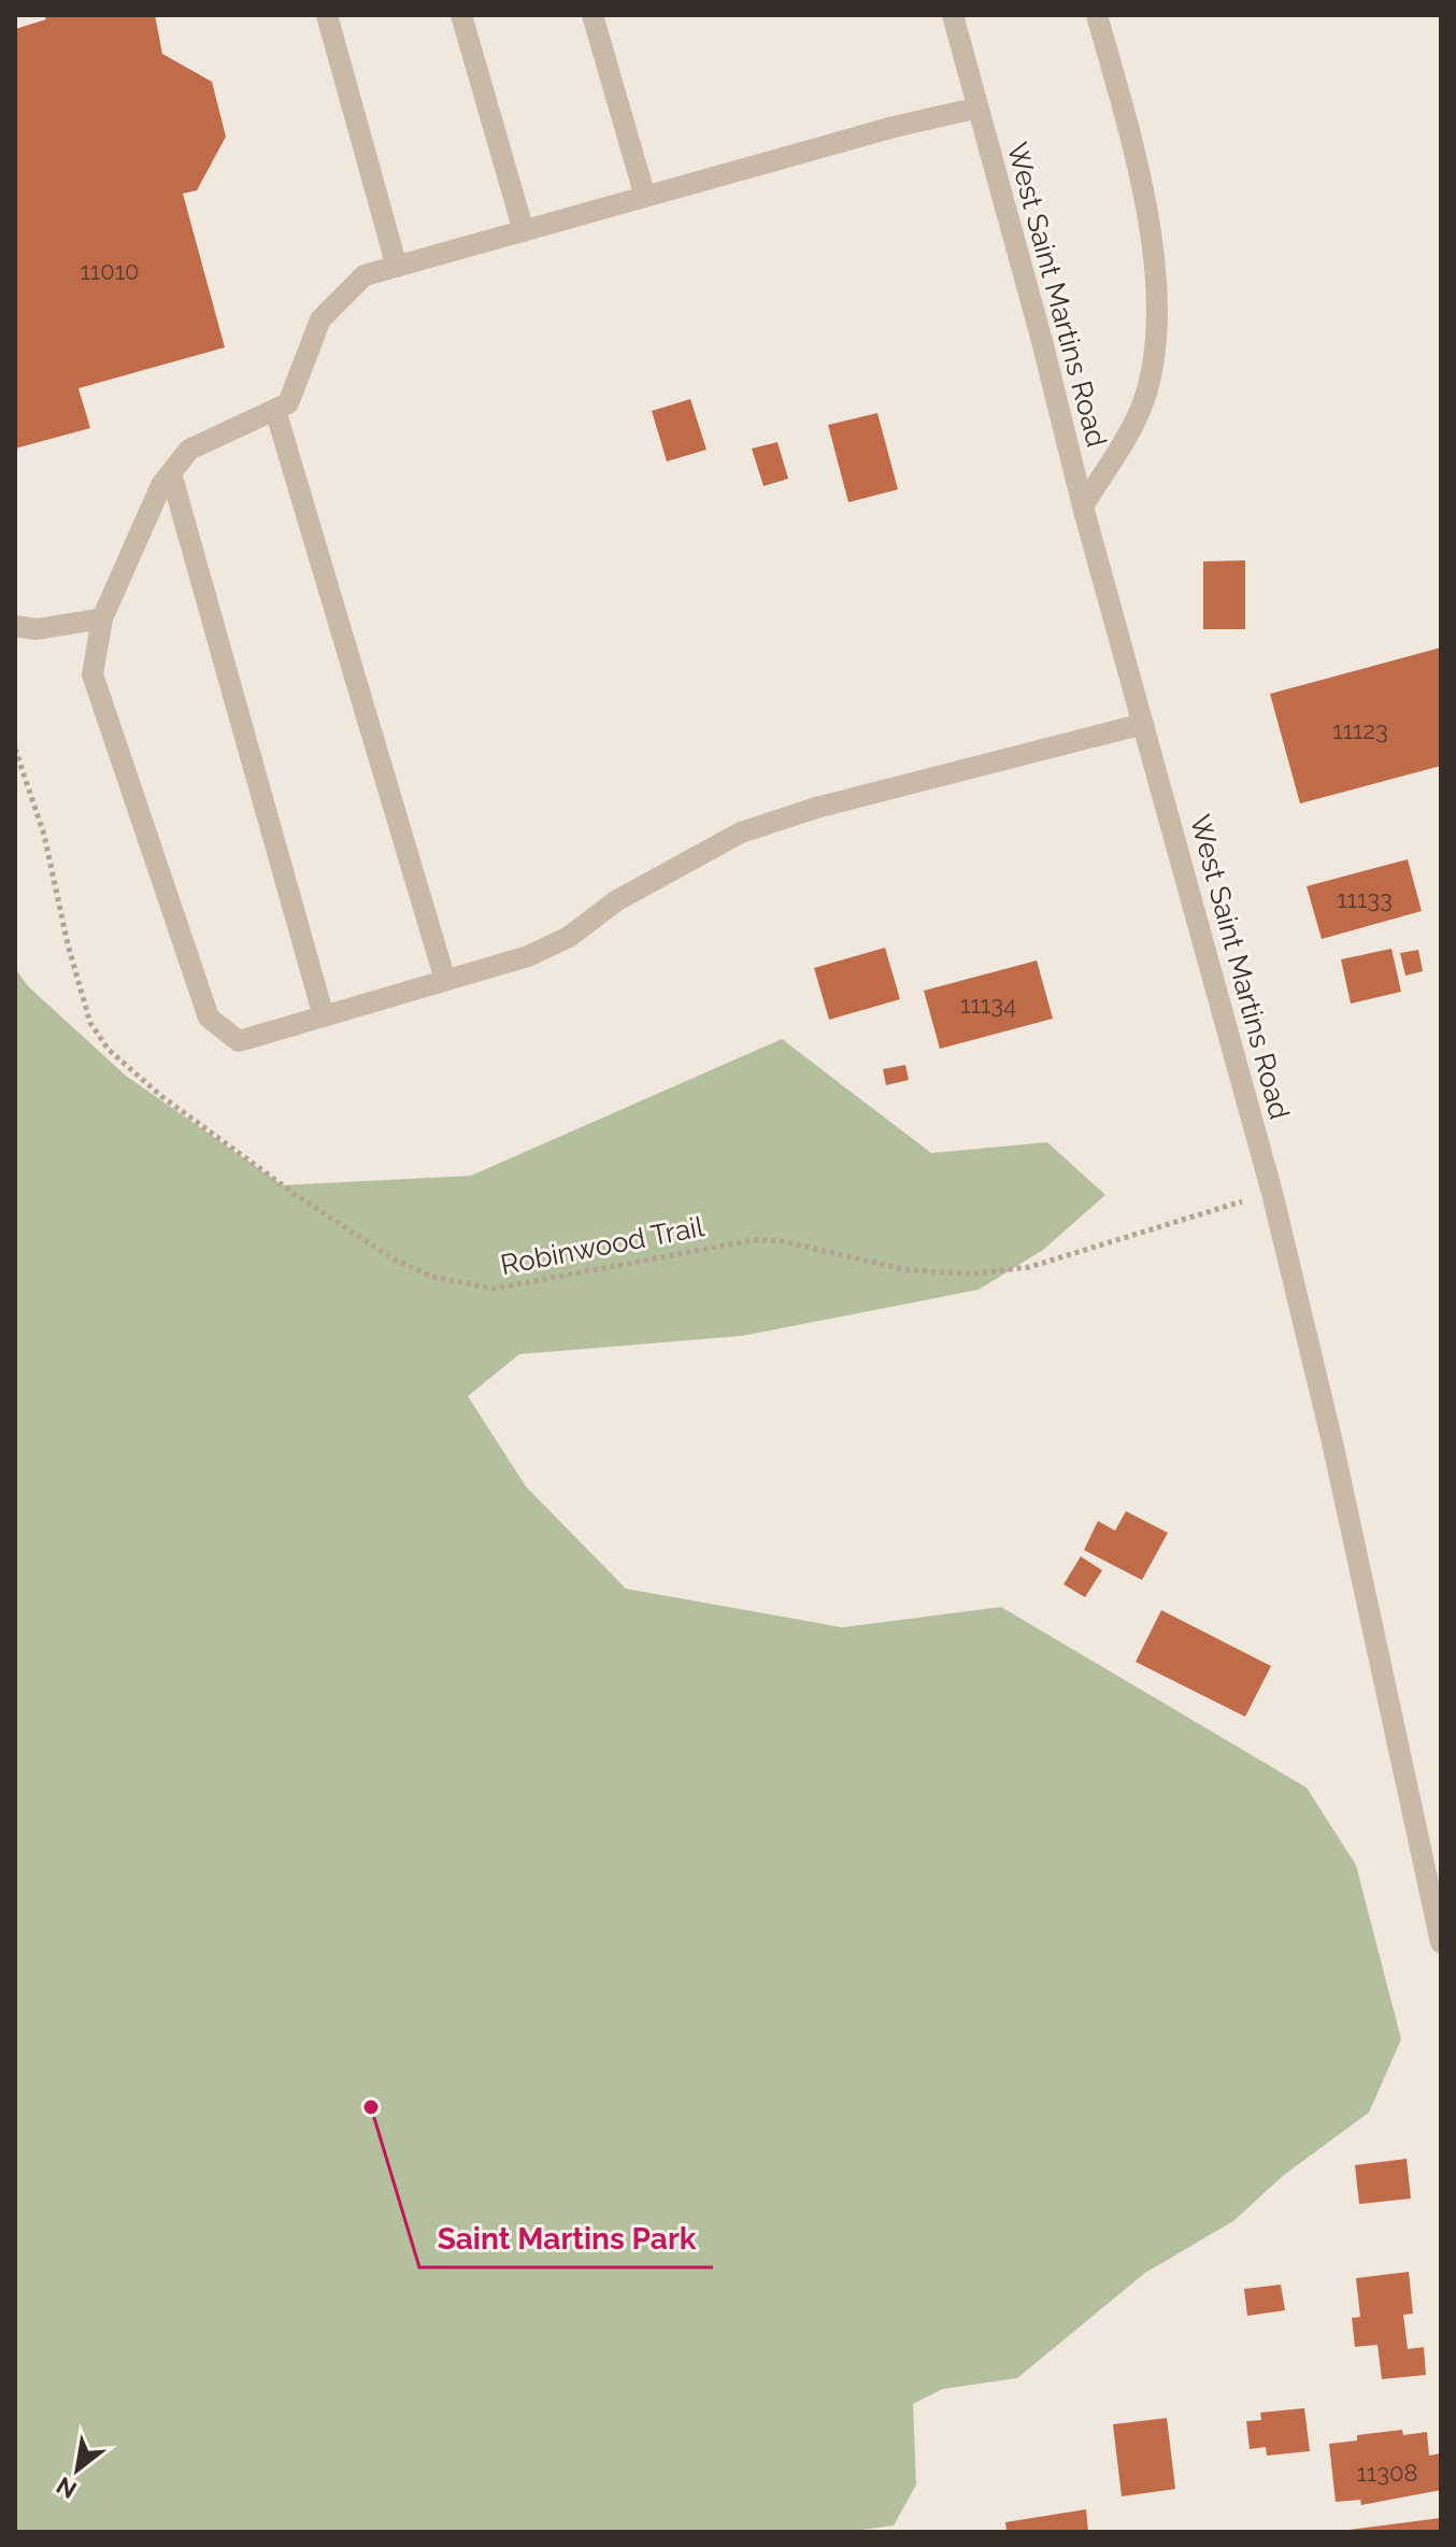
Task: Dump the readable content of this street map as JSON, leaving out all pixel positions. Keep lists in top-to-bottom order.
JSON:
{
  "streets": {
    "street": ["West Saint Martins Road"],
    "path": ["Robinwood Trail"]
  },
  "crossings": [
    ["West Saint Martins Road", "Robinwood Trail"]
  ],
  "places": ["Saint Martins Park"],
  "house_numbers": [
    "11010",
    "11123",
    "11133",
    "11134",
    "11308"
  ],
  "north": "bottom left"
}
